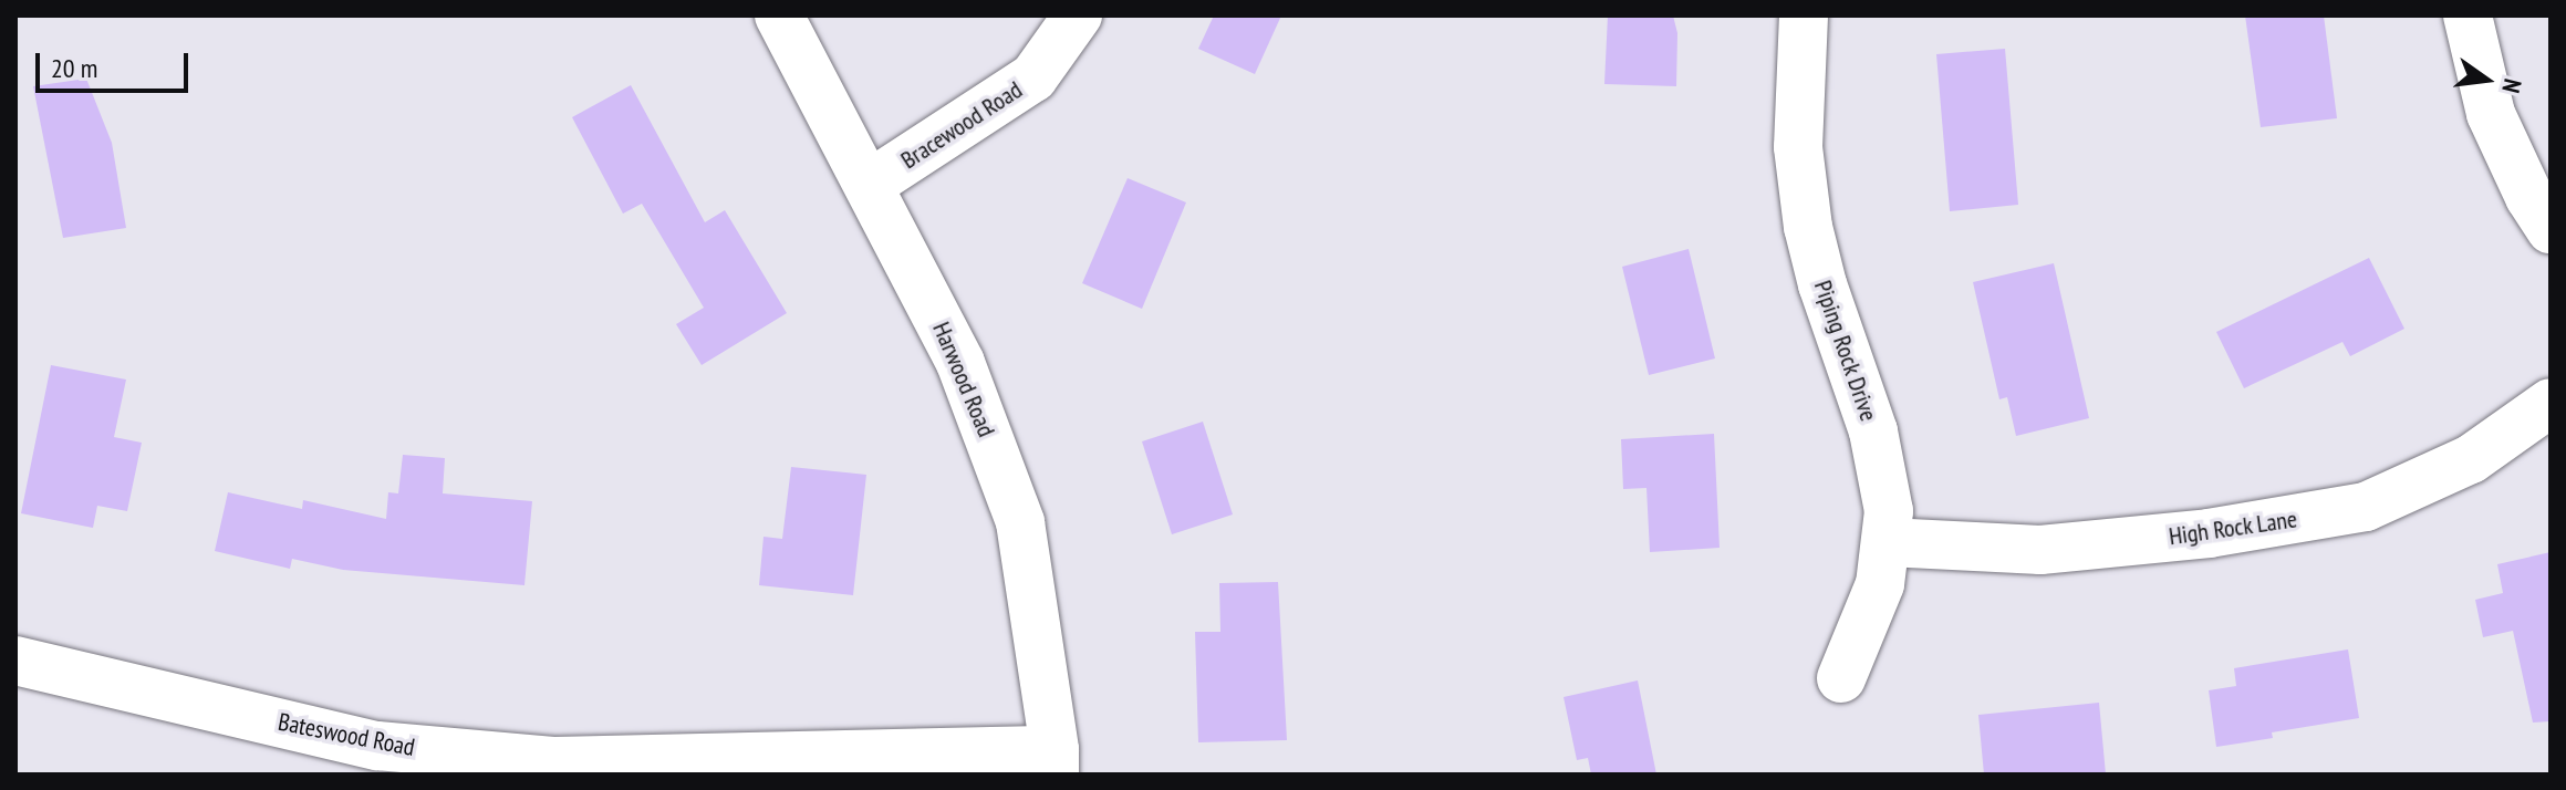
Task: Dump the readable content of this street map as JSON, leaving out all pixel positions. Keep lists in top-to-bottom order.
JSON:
{
  "streets": {
    "street": [
      "Bracewood Road",
      "Piping Rock Drive",
      "Harwood Road",
      "High Rock Lane",
      "Bateswood Road"
    ]
  },
  "crossings": [
    ["Bracewood Road", "Harwood Road"],
    ["Piping Rock Drive", "High Rock Lane"],
    ["Harwood Road", "Bateswood Road"]
  ],
  "scale_bar": "20 m",
  "north": "right"
}
